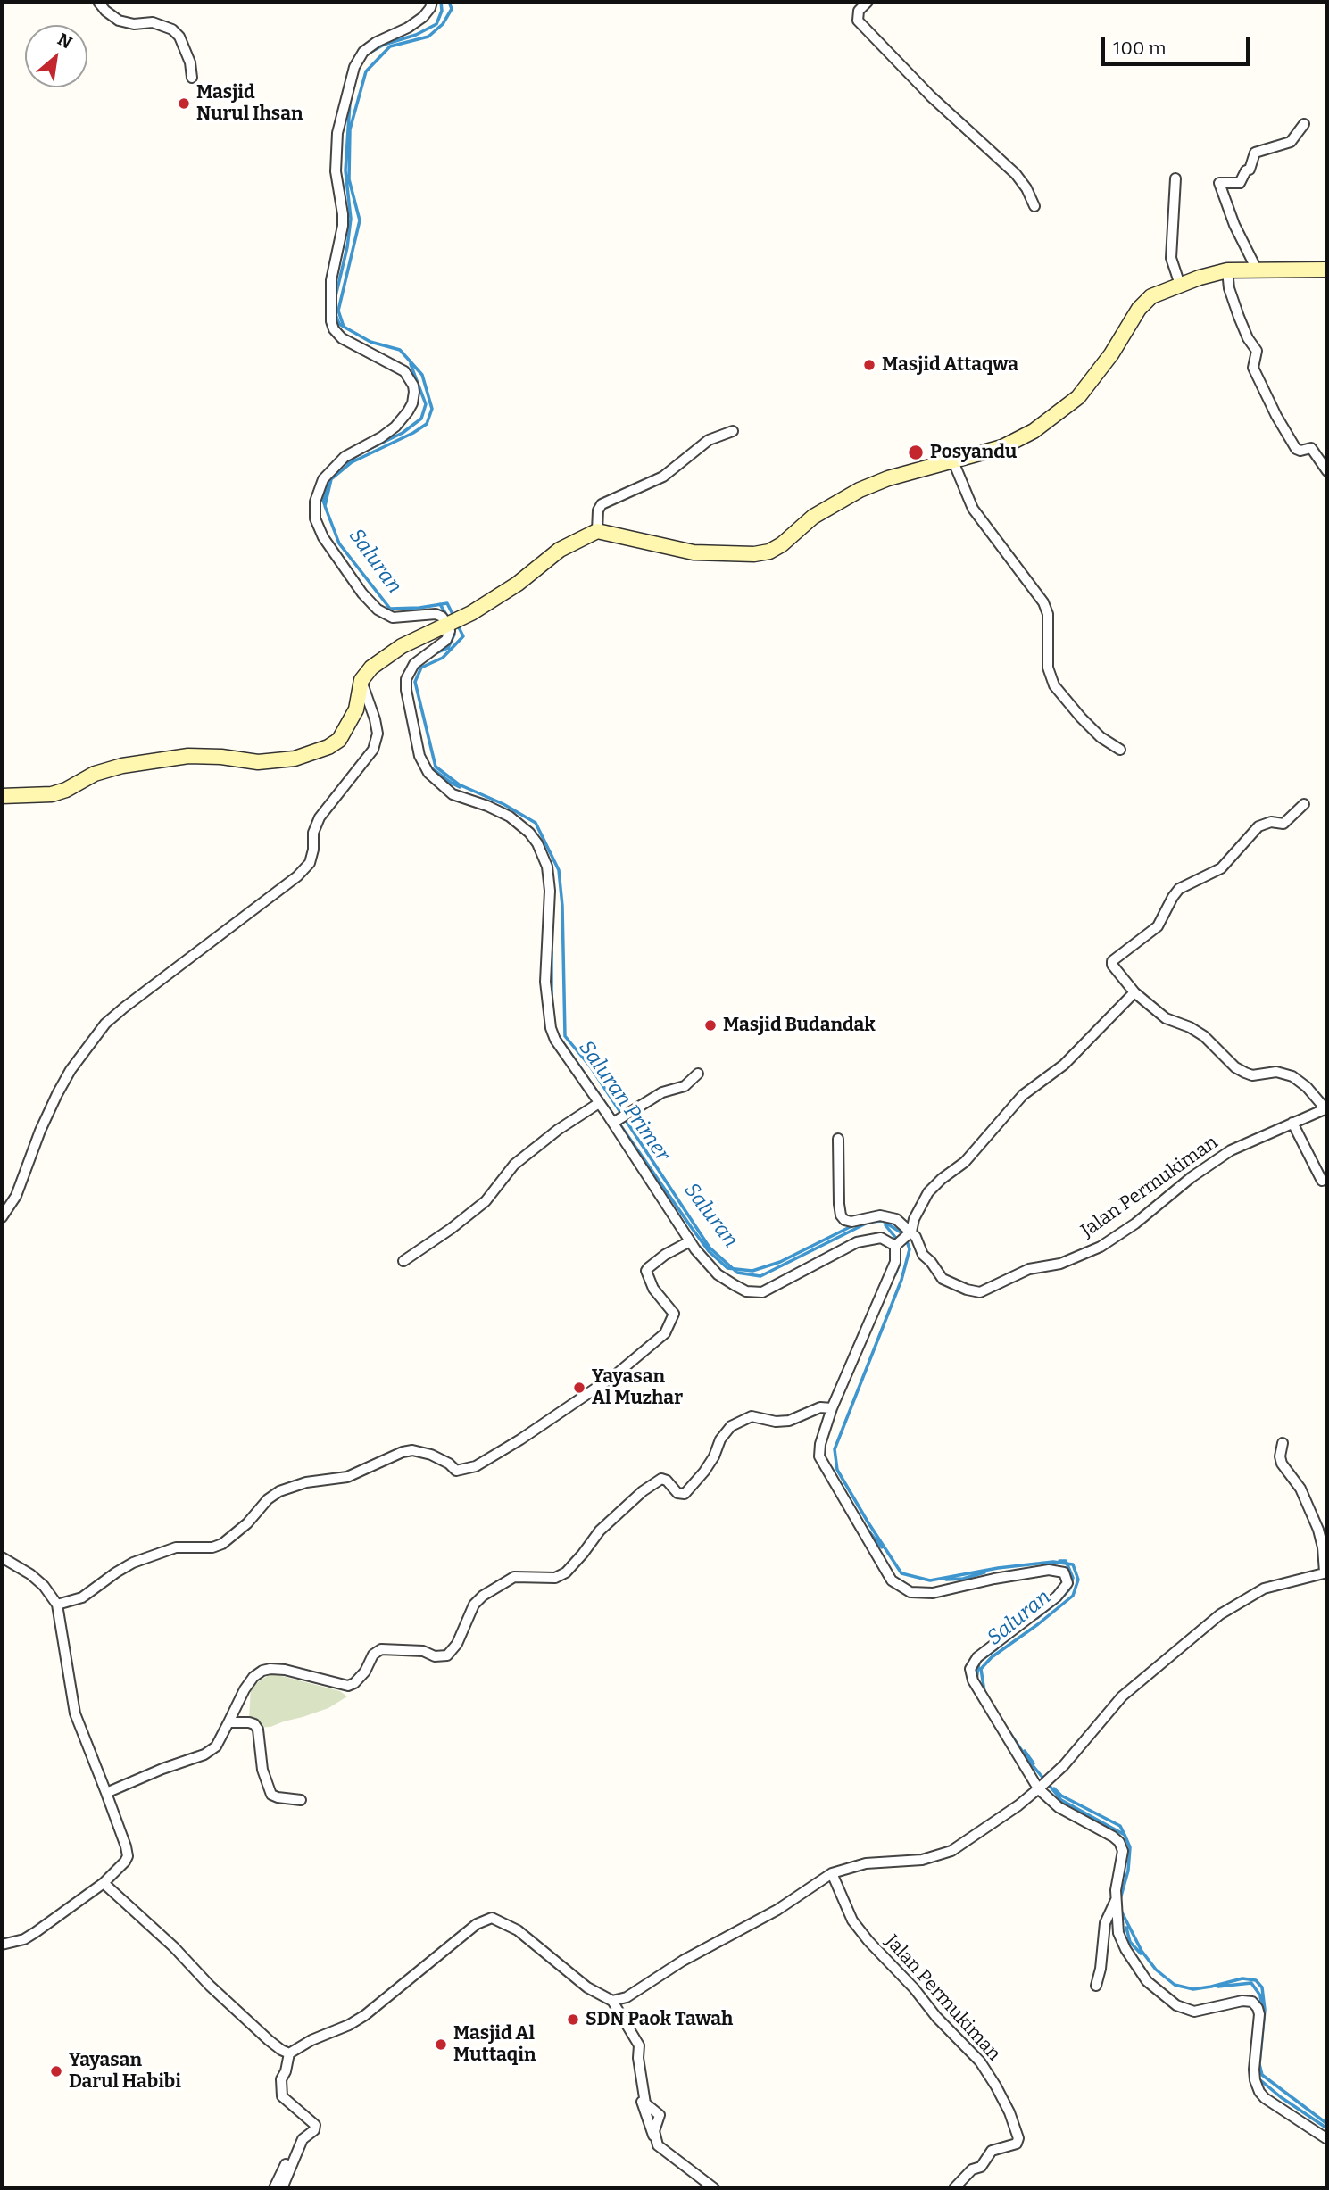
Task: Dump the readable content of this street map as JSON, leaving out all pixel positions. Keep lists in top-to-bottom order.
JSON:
{
  "streets": {
    "street": ["Jalan Permukiman"]
  },
  "water": ["Saluran", "Saluran Primer"],
  "places": [
    "Masjid Nurul Ihsan",
    "Masjid Attaqwa",
    "Posyandu",
    "Masjid Budandak",
    "Yayasan Al Muzhar",
    "SDN Paok Tawah",
    "Masjid Al Muttaqin",
    "Yayasan Darul Habibi"
  ],
  "scale_bar": "100 m",
  "north": "top right"
}
